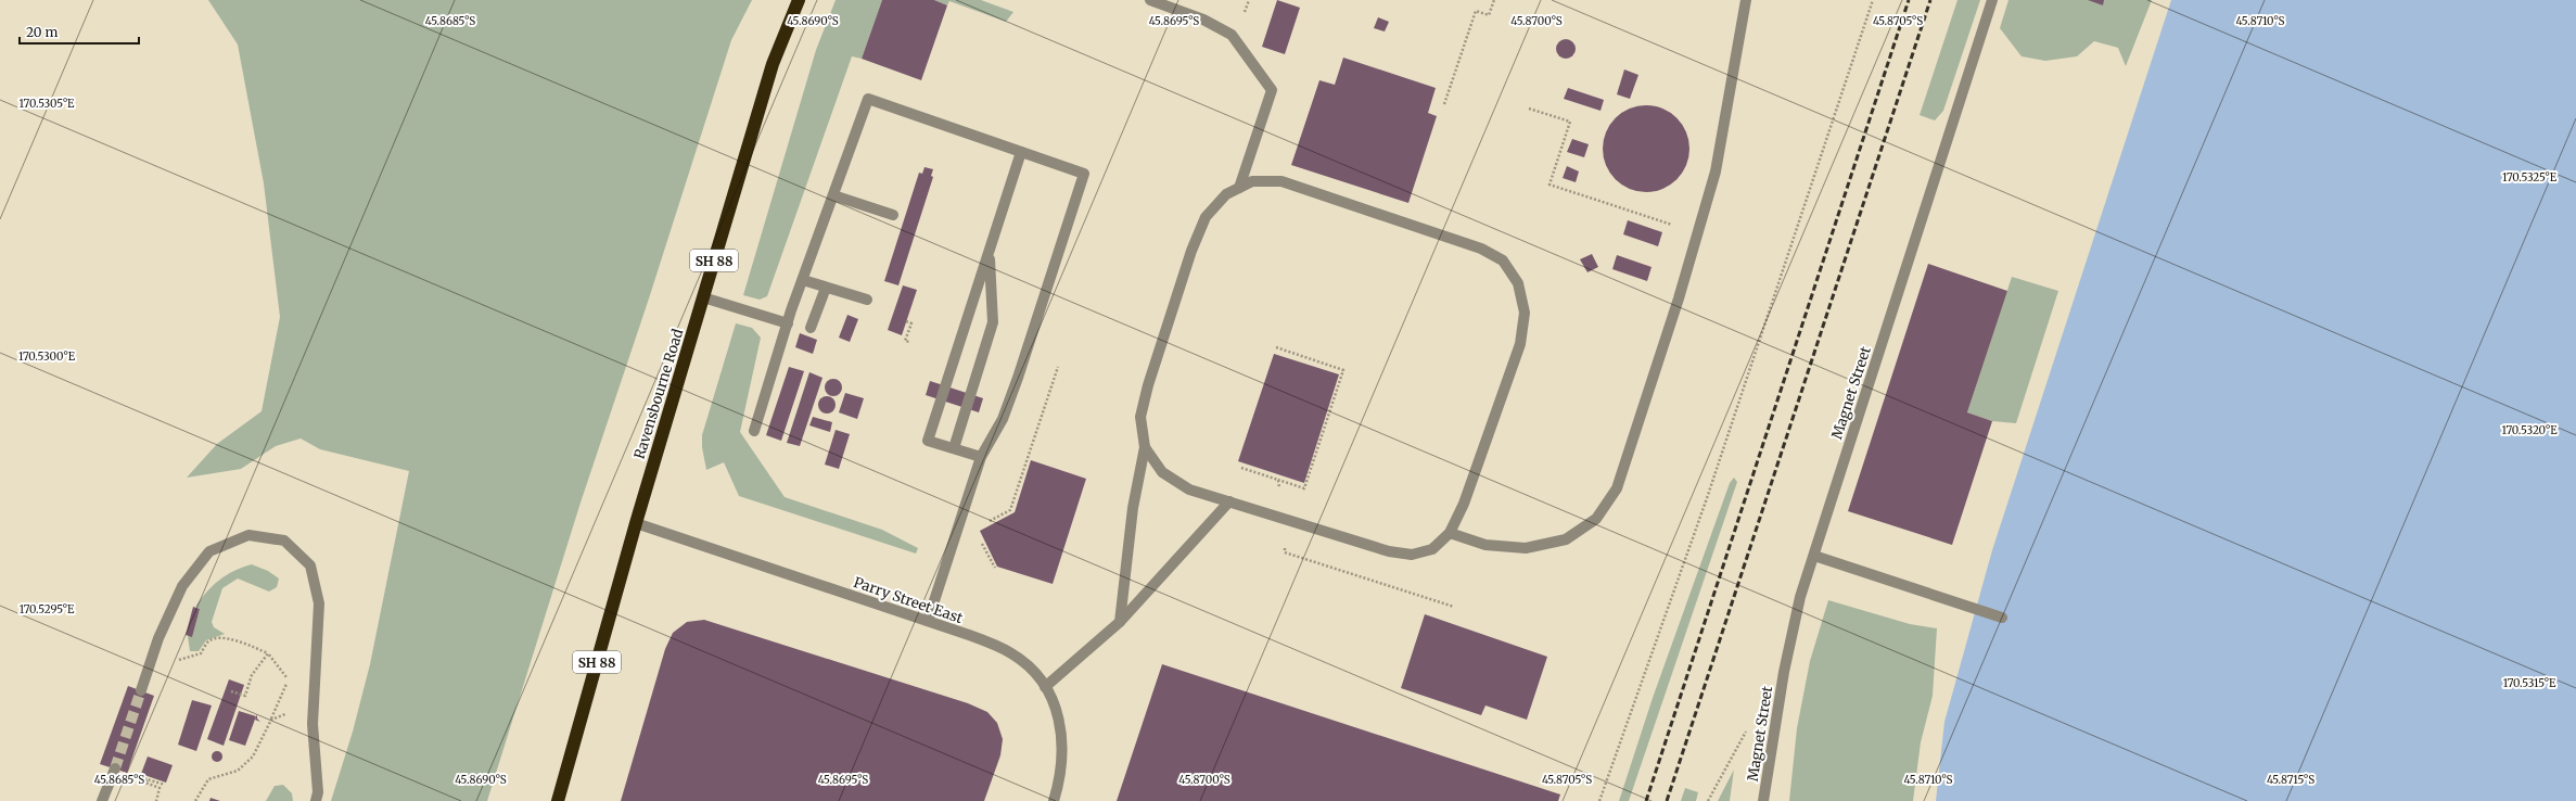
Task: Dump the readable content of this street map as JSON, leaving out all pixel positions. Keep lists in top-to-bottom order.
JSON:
{
  "streets": {
    "highway": ["SH 88", "Ravensbourne Road"],
    "street": ["Magnet Street", "Parry Street East"]
  },
  "crossings": [
    ["Ravensbourne Road", "Parry Street East"]
  ],
  "scale_bar": "20 m",
  "coordinates": [
    "45.8685°S",
    "45.8690°S",
    "45.8705°S",
    "45.8710°S",
    "45.8695°S",
    "45.8700°S",
    "170.5305°E",
    "170.5325°E",
    "170.5300°E",
    "170.5320°E",
    "170.5295°E",
    "170.5315°E",
    "45.8715°S"
  ]
}
